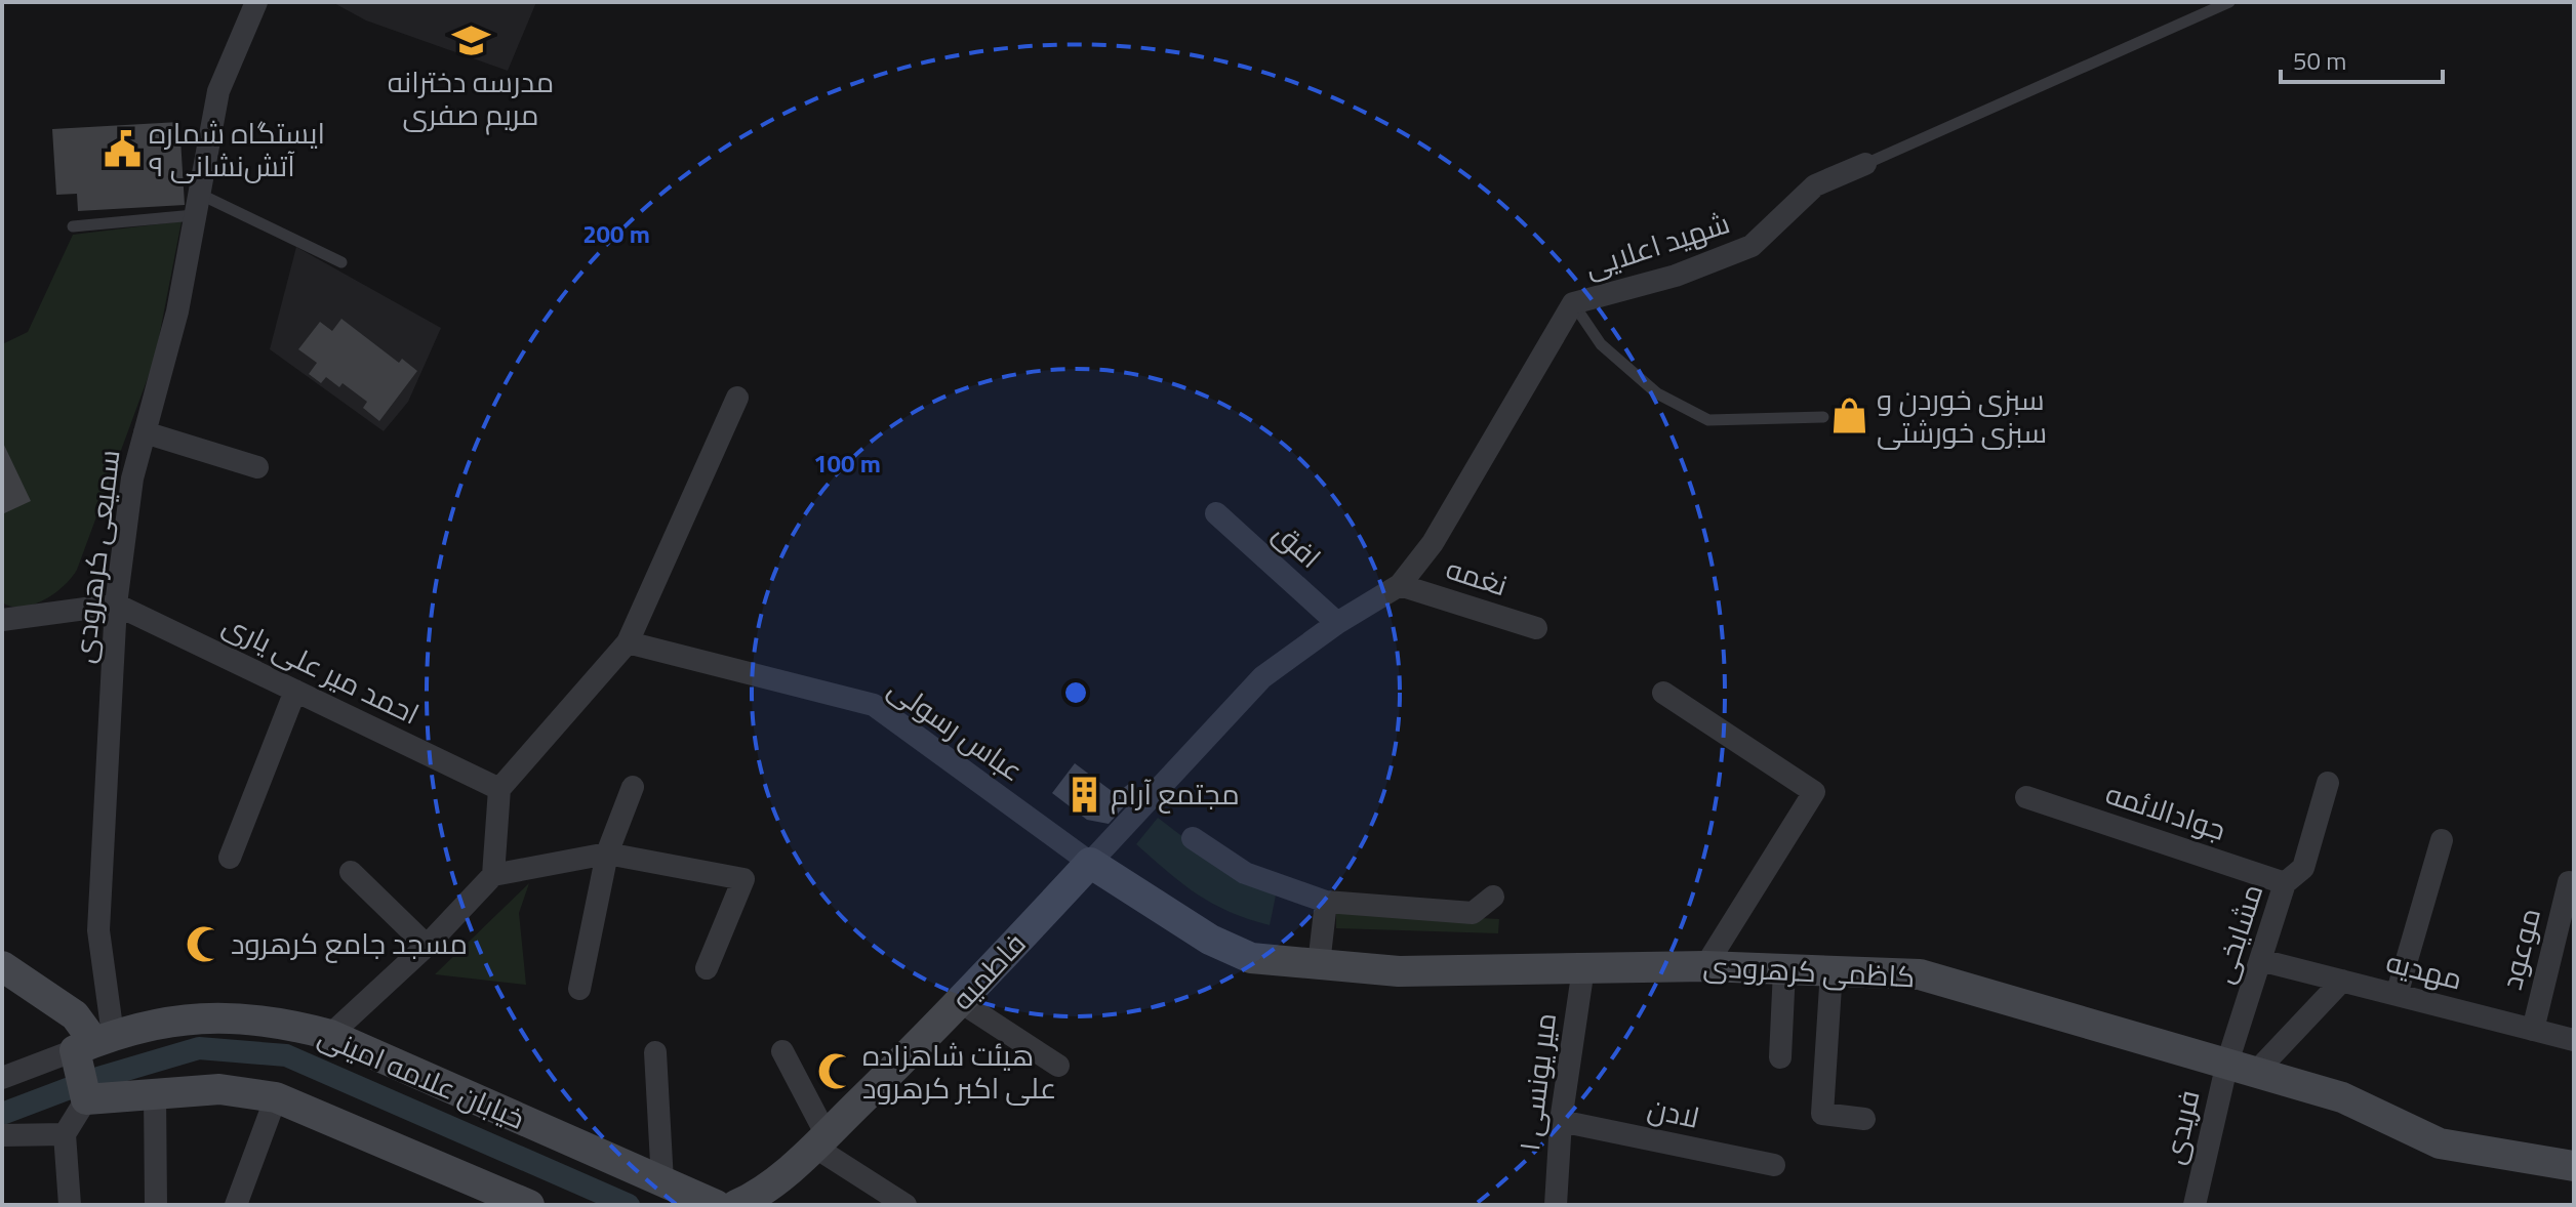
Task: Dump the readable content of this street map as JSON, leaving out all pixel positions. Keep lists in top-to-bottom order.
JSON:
{
  "streets": {
    "street": [
      "شهید اعلایی",
      "افق",
      "سمیعی کرهرودی",
      "نغمه",
      "احمد میر علی یاری",
      "عباس رسولی",
      "جوادالائمه",
      "مشایخی",
      "موعود",
      "مهدیه",
      "فاطمیه",
      "کاظمی کرهرودی",
      "خیابان علامه امینی",
      "میر یونسی ۱",
      "لادن",
      "فریدی"
    ]
  },
  "crossings": [
    ["شهید اعلایی", "نغمه"],
    ["سمیعی کرهرودی", "احمد میر علی یاری"],
    ["سمیعی کرهرودی", "خیابان علامه امینی"],
    ["عباس رسولی", "فاطمیه"],
    ["عباس رسولی", "کاظمی کرهرودی"],
    ["جوادالائمه", "مشایخی"],
    ["مشایخی", "مهدیه"],
    ["مشایخی", "کاظمی کرهرودی"],
    ["مشایخی", "فریدی"],
    ["موعود", "مهدیه"],
    ["فاطمیه", "کاظمی کرهرودی"],
    ["کاظمی کرهرودی", "میر یونسی ۱"],
    ["کاظمی کرهرودی", "فریدی"],
    ["میر یونسی ۱", "لادن"]
  ],
  "places": {
    "school or university": ["مدرسه دخترانه مریم صفری"],
    "public building": ["ایستگاه شماره ۹ آتش‌نشانی"],
    "shop": ["سبزی خوردن و سبزی خورشتی"],
    "building": ["مجتمع آرام"],
    "mosque": ["مسجد جامع کرهرود", "هیئت شاهزاده علی اکبر کرهرود"]
  },
  "scale_bar": "50 m",
  "rings": ["200 m", "100 m"]
}
